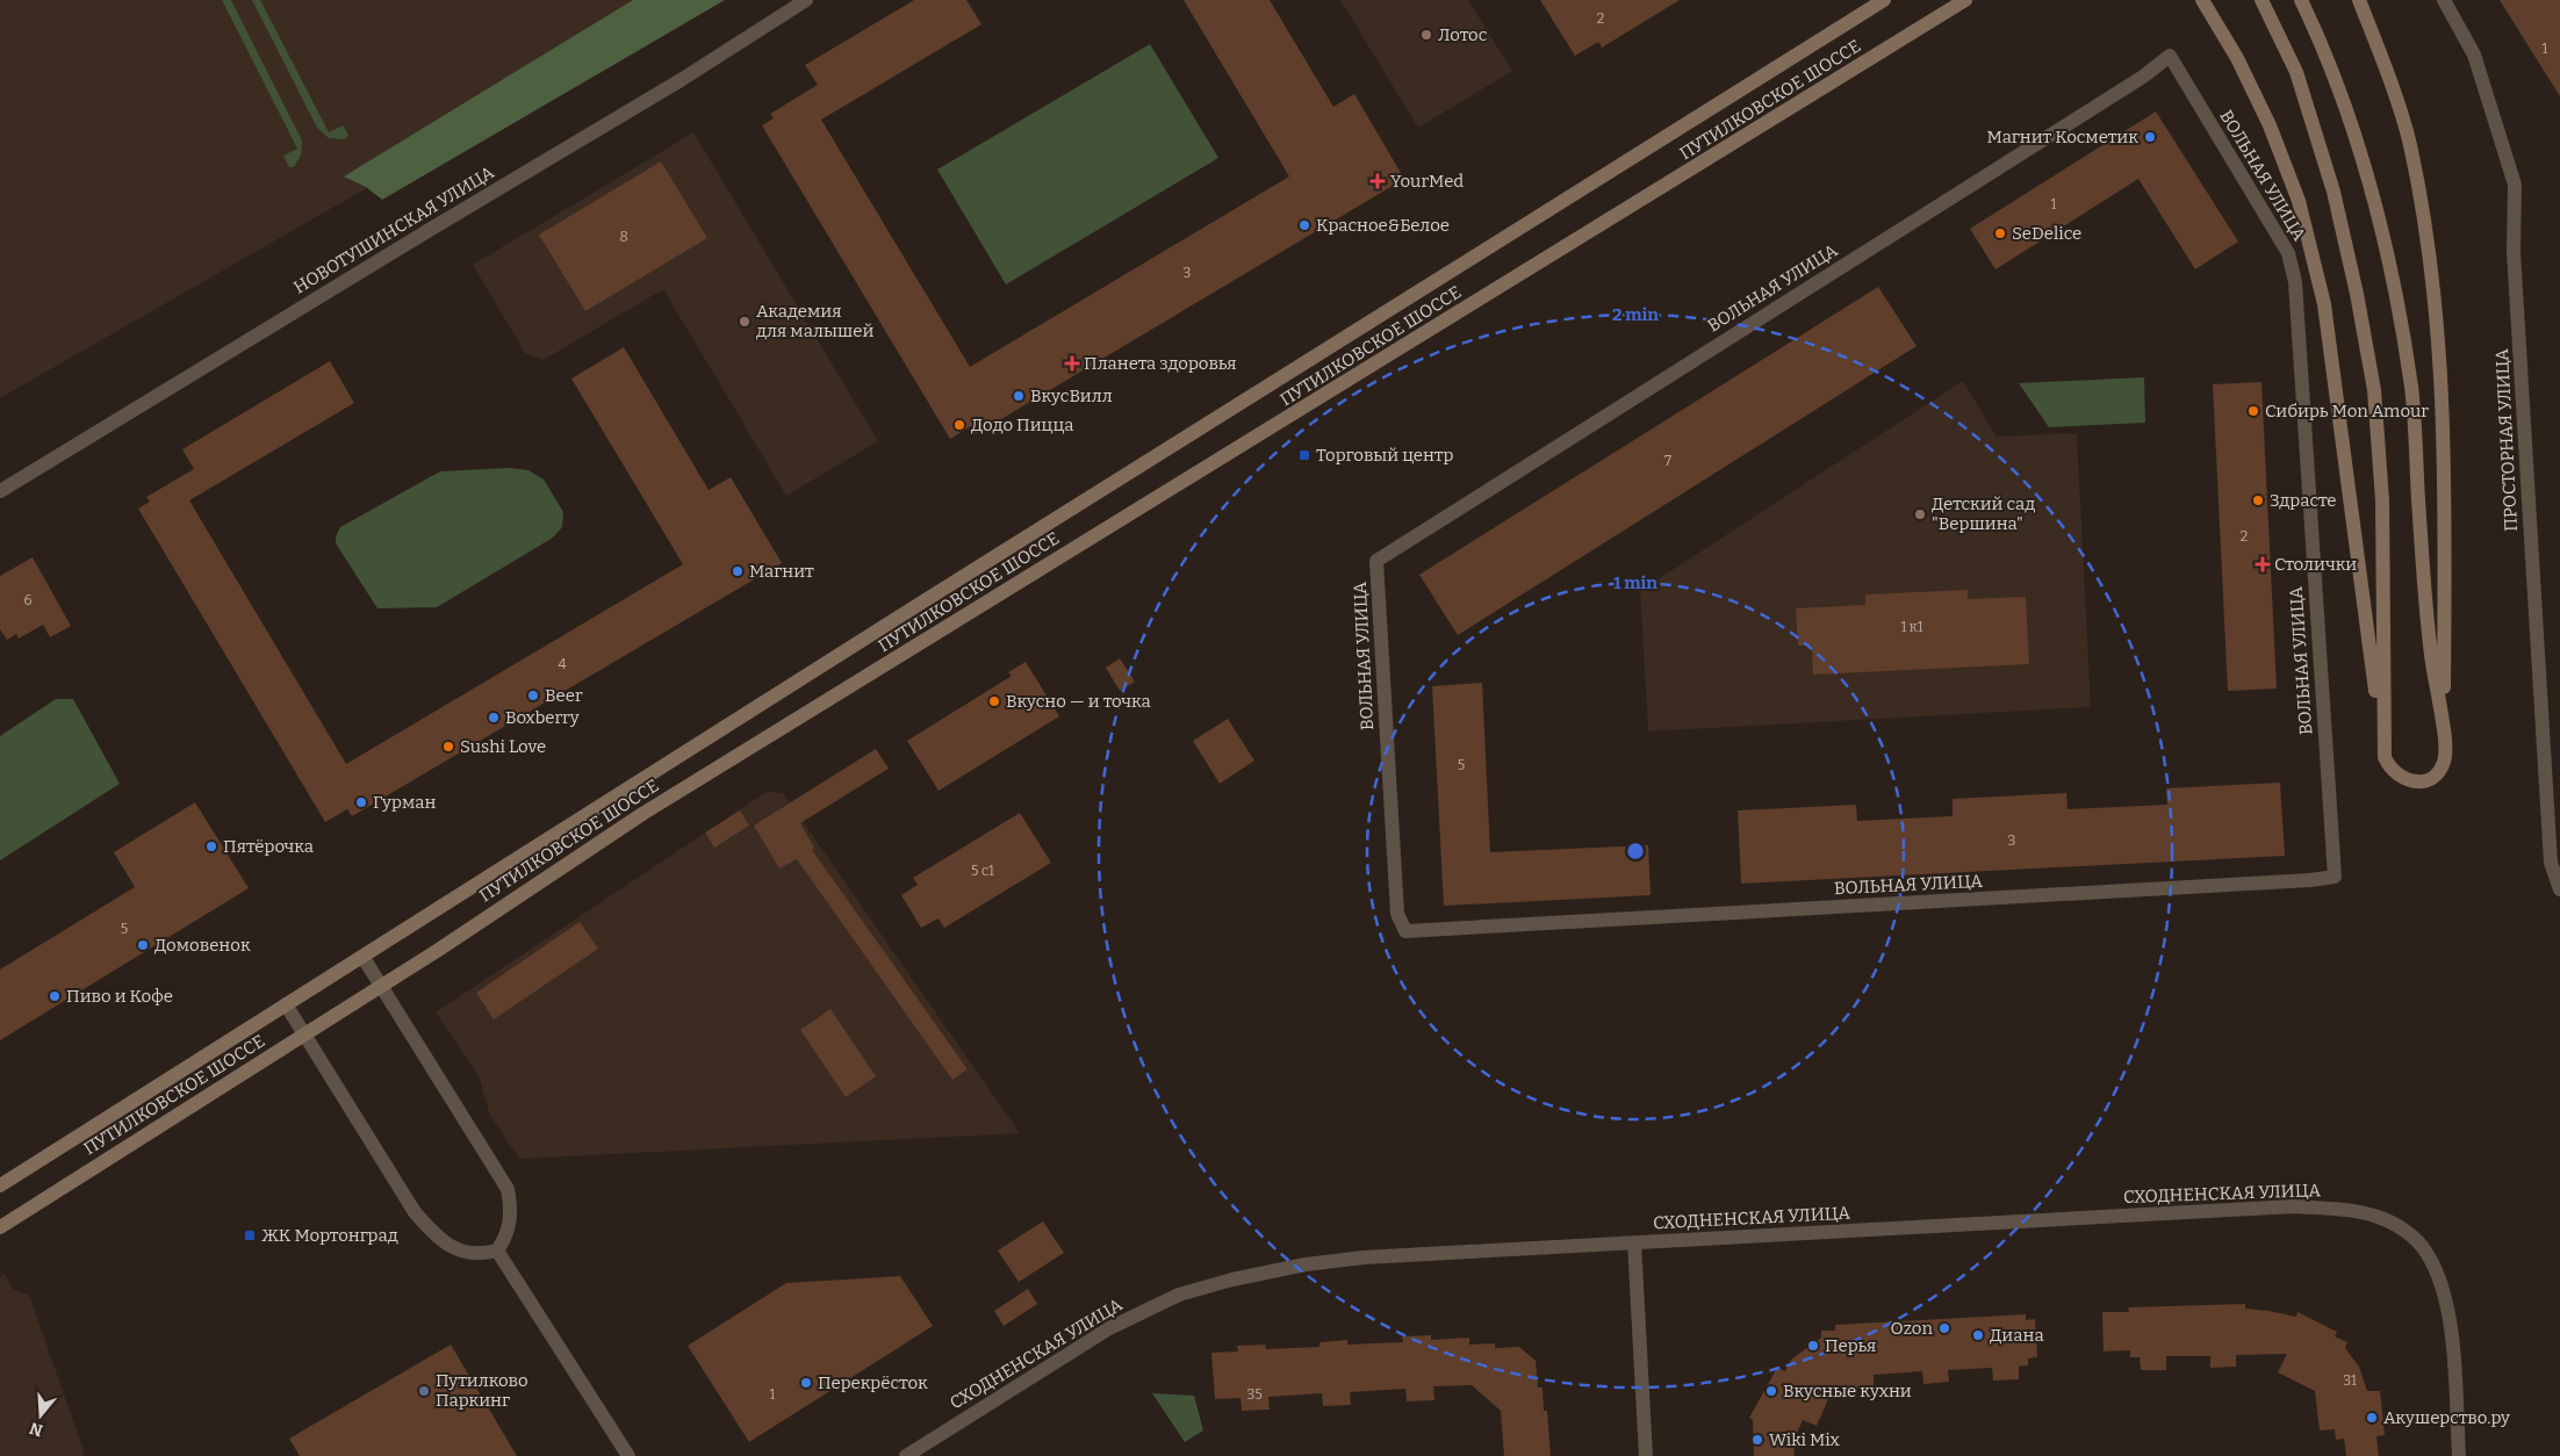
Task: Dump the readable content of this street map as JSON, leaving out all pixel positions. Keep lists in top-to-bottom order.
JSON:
{
  "streets": {
    "main road": ["ПУТИЛКОВСКОЕ ШОССЕ"],
    "street": [
      "ВОЛЬНАЯ УЛИЦА",
      "НОВОТУШИНСКАЯ УЛИЦА",
      "ПРОСТОРНАЯ УЛИЦА",
      "СХОДНЕНСКАЯ УЛИЦА"
    ]
  },
  "places": {
    "other": [
      "Лотос",
      "Магнит Косметик",
      "Красное&Белое",
      "SeDelice",
      "Академия для малышей",
      "ВкусВилл",
      "Сибирь Mon Amour",
      "Додо Пицца",
      "Здрасте",
      "Детский сад \"Вершина\"",
      "Магнит",
      "Beer",
      "Вкусно — и точка",
      "Boxberry",
      "Sushi Love",
      "Гурман",
      "Пятёрочка",
      "Домовенок",
      "Пиво и Кофе",
      "Ozon",
      "Диана",
      "Перья",
      "Перекрёсток",
      "Путилково Паркинг",
      "Вкусные кухни",
      "Акушерство.ру",
      "Wiki Mix"
    ],
    "health": ["YourMed", "Планета здоровья", "Столички"],
    "transit": ["Торговый центр", "ЖК Мортонград"]
  },
  "house_numbers": [
    "2",
    "1",
    "1",
    "8",
    "3",
    "7",
    "2",
    "6",
    "1 к1",
    "4",
    "5",
    "3",
    "5 с1",
    "5",
    "31",
    "1",
    "35"
  ],
  "north": "bottom",
  "rings": ["2 min", "1 min"]
}
